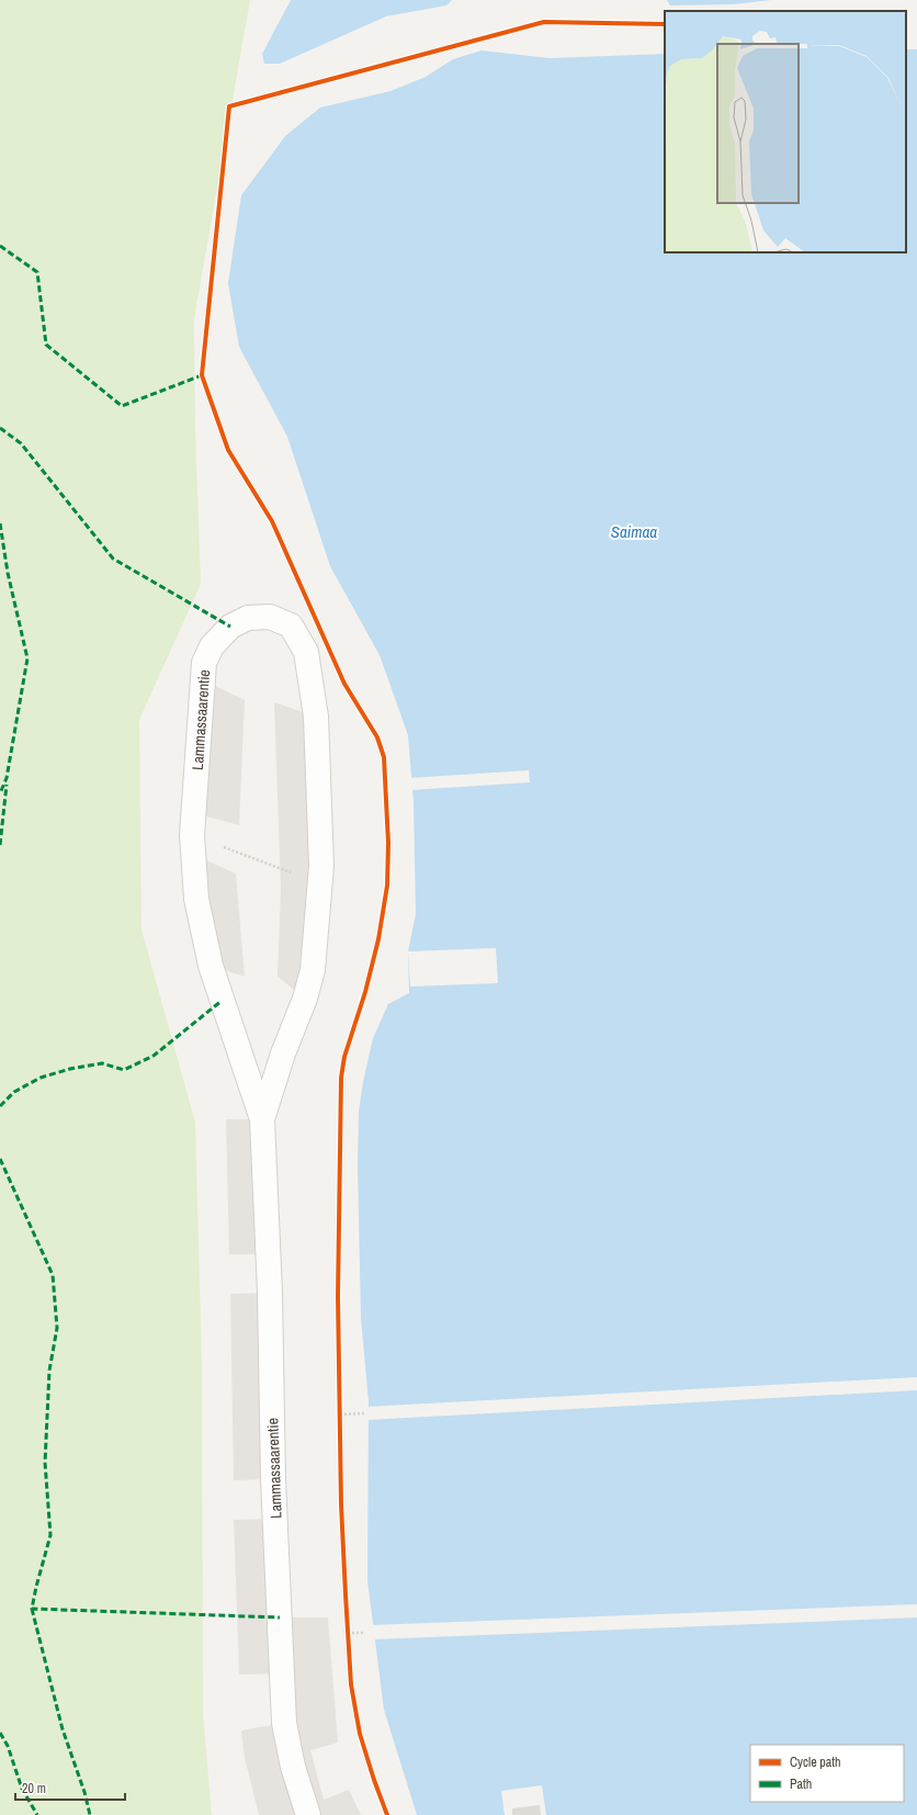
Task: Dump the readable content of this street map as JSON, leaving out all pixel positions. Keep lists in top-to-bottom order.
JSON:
{
  "streets": {
    "street": ["Lammassaarentie"]
  },
  "water": ["Saimaa"],
  "legend": ["Cycle path", "Path"],
  "scale_bar": "20 m"
}
